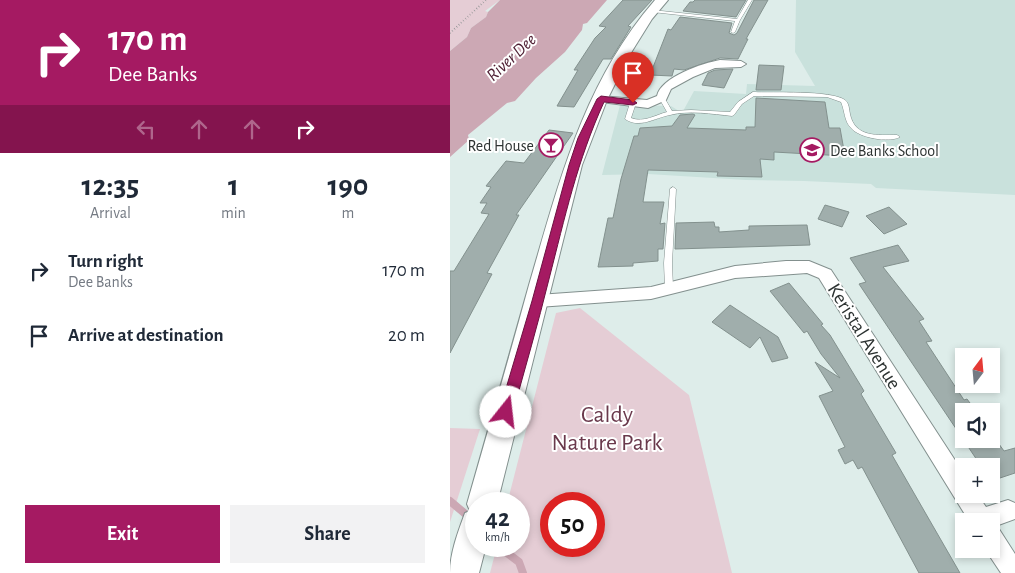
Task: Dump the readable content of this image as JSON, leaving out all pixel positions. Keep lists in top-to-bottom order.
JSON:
{
  "streets": {
    "street": ["Keristal Avenue"]
  },
  "water": ["River Dee"],
  "parks": ["Caldy Nature Park"],
  "places": {
    "bar": ["Red House"],
    "school or university": ["Dee Banks School"]
  },
  "north": "top",
  "page": {
    "turn": ["170 m", "Dee Banks"],
    "eta": [
      "12:35",
      "Arrival",
      "1",
      "min",
      "190",
      "m"
    ],
    "list": [
      {
        "name": "Turn right",
        "note": "Dee Banks",
        "value": "170 m"
      },
      {
        "name": "Arrive at destination",
        "value": "20 m"
      }
    ],
    "map_buttons": ["+", "−"],
    "speed": "42 km/h",
    "limit": "50",
    "buttons": ["Exit", "Share"]
  }
}
